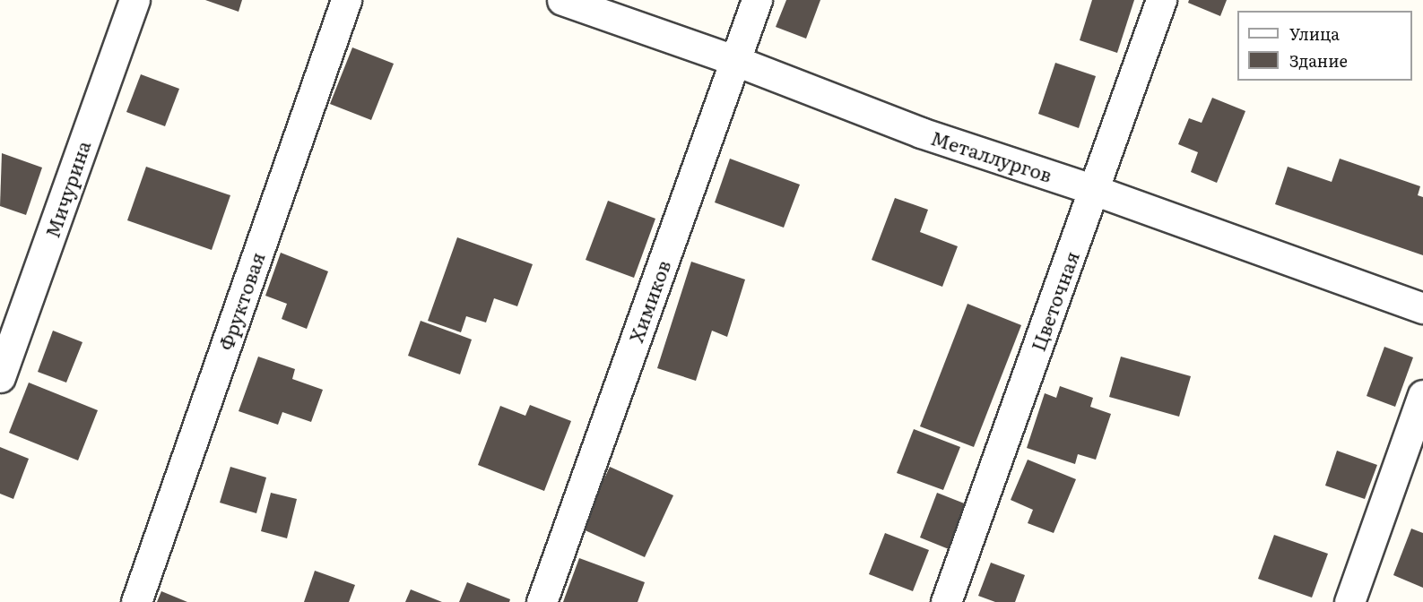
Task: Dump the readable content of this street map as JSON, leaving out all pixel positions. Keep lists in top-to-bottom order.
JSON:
{
  "streets": {
    "street": [
      "Металлургов",
      "Мичурина",
      "Фруктовая",
      "Химиков",
      "Цветочная"
    ]
  },
  "crossings": [
    ["Металлургов", "Химиков"],
    ["Металлургов", "Цветочная"]
  ],
  "legend": ["Улица", "Здание"]
}
